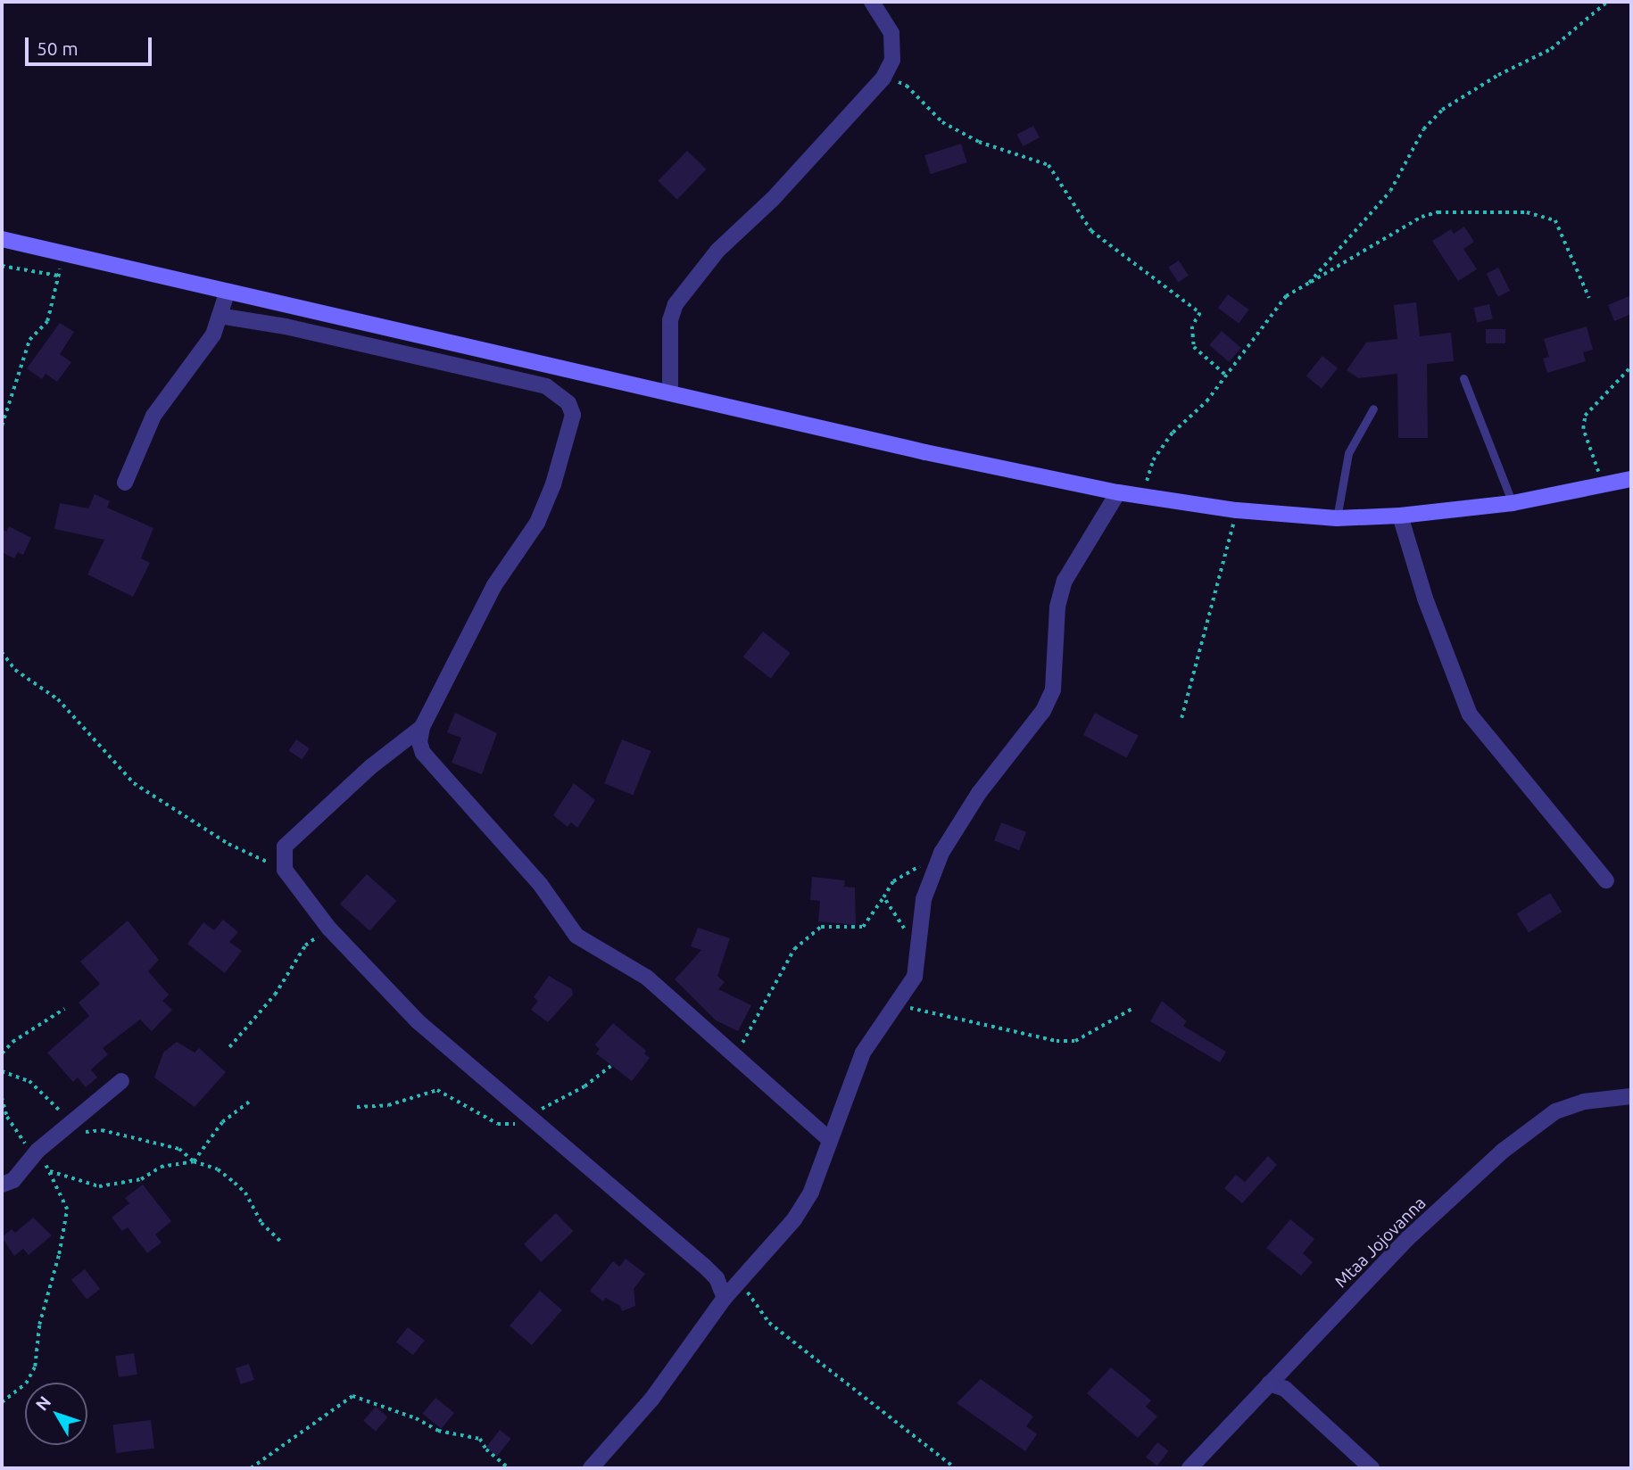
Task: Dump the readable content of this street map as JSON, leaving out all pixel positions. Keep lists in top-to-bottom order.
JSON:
{
  "streets": {
    "street": ["Mtaa Jojovanna"]
  },
  "scale_bar": "50 m",
  "north": "top left"
}
